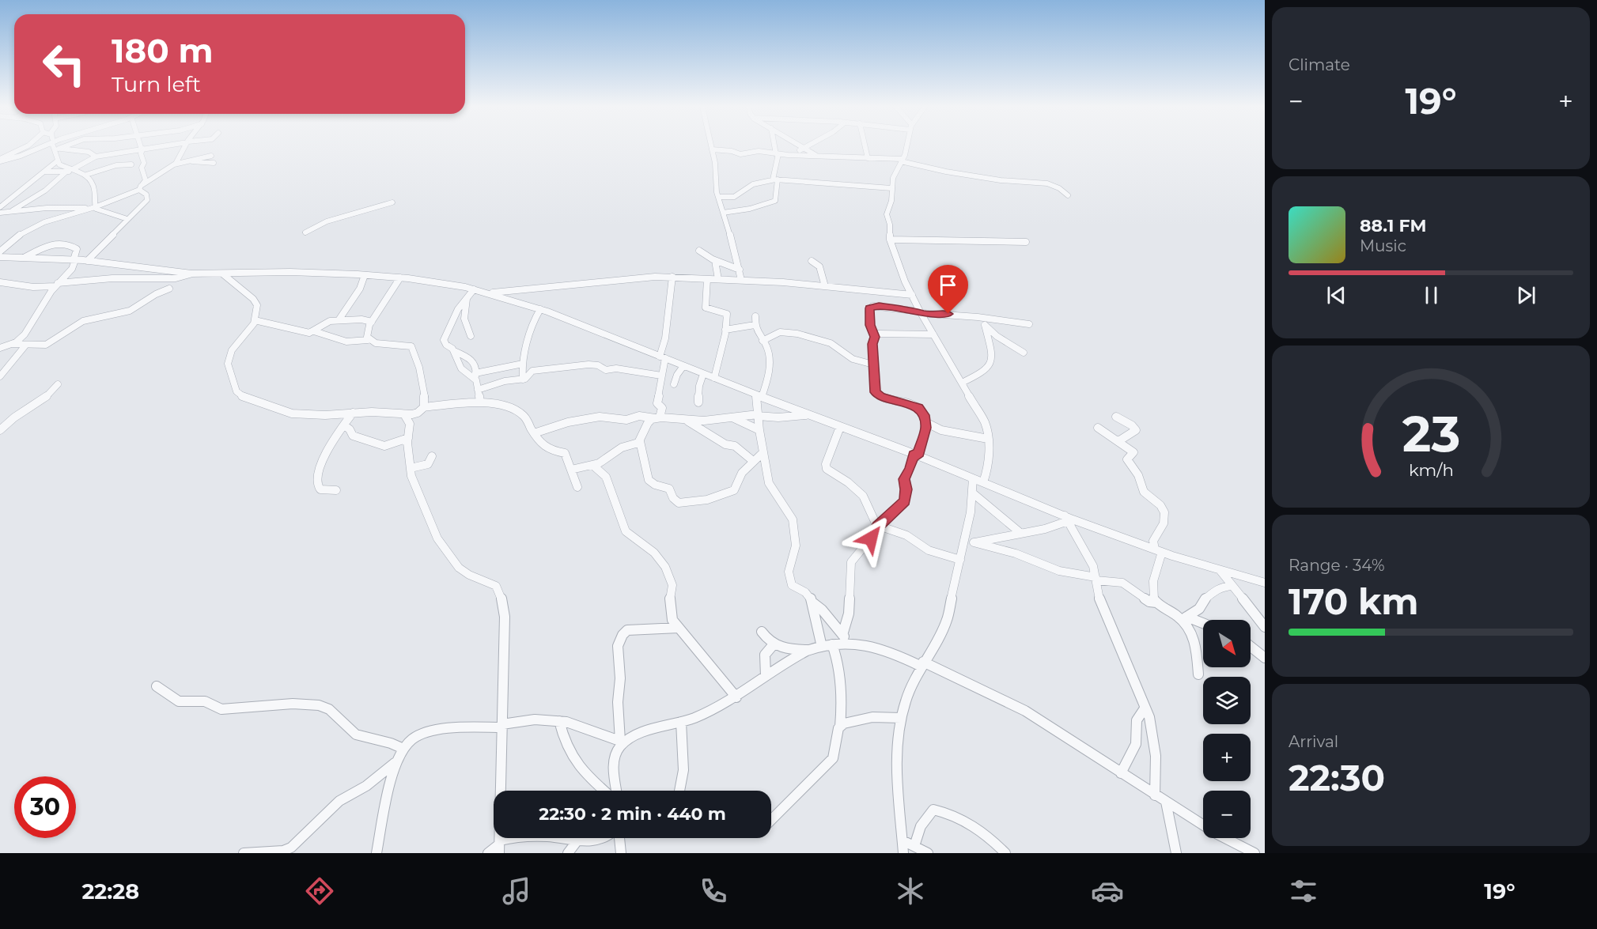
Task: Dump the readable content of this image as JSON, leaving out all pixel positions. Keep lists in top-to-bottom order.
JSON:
{
  "north": "bottom right",
  "page": {
    "tile": [
      "Climate",
      ["Range · 34%", "170 km"],
      ["Arrival", "22:30"]
    ],
    "turn": ["180 m", "Turn left"],
    "heat": ["−", "19°", "+"],
    "song": ["88.1 FM", "Music"],
    "map_buttons": ["+", "−"],
    "limit": "30",
    "trip": "22:30 · 2 min · 440 m",
    "tabs": ["22:28", "19°"],
    "gauge": ["23", "km/h"]
  }
}
